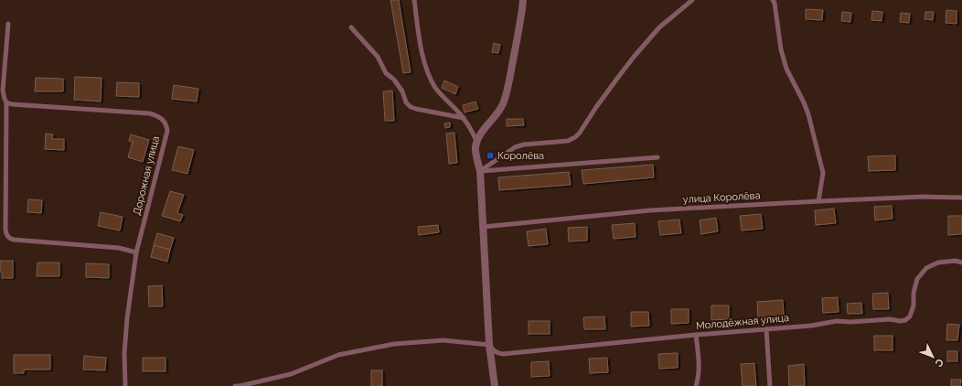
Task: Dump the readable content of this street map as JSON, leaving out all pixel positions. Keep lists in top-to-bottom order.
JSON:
{
  "streets": {
    "lane": ["Дорожная улица", "улица Королёва", "Молодёжная улица"]
  },
  "places": {
    "transit": ["Королёва"]
  },
  "north": "bottom right"
}
